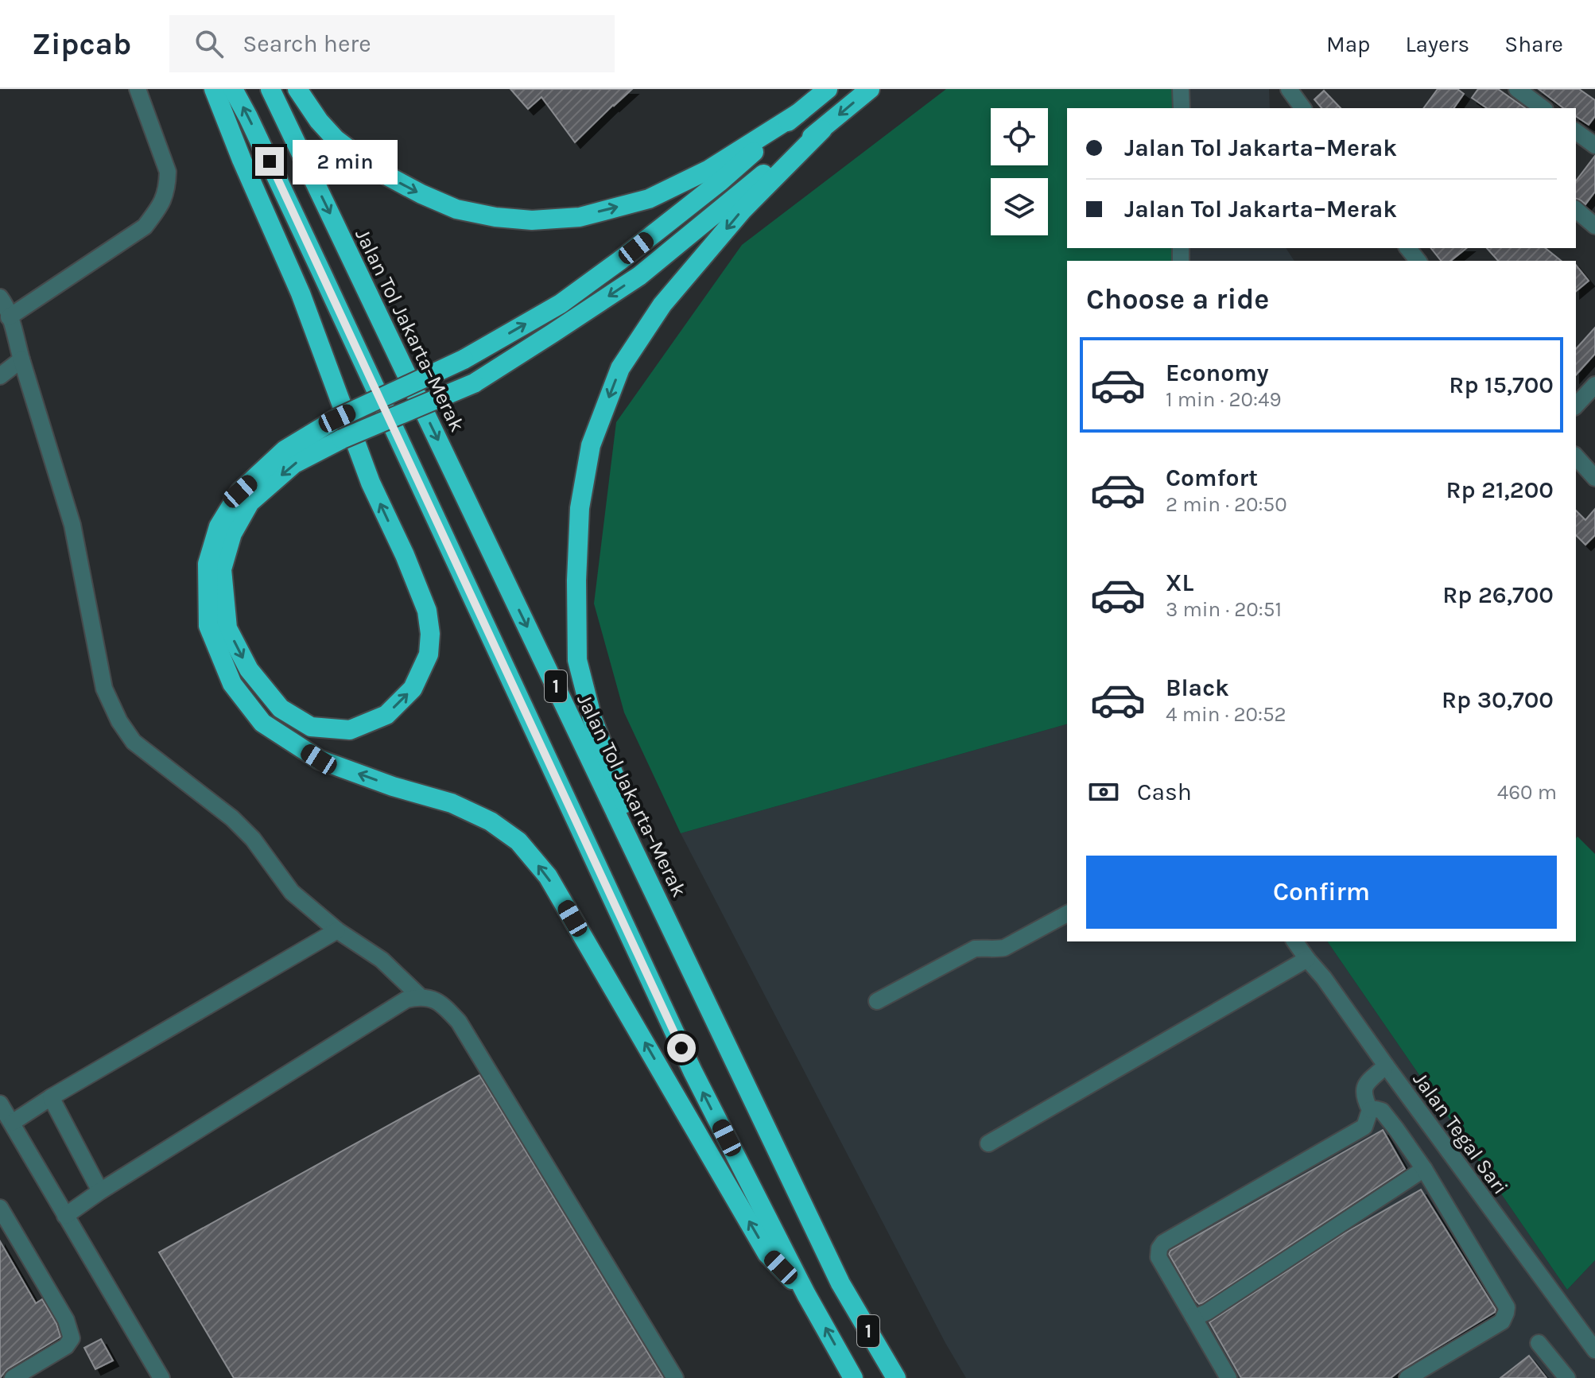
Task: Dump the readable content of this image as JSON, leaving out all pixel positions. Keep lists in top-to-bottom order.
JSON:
{
  "streets": {
    "highway": ["Jalan Tol Jakarta–Merak", "1"],
    "street": ["Jalan Tegal Sari"]
  },
  "page": {
    "header": "Zipcab",
    "search": "Search here",
    "nav": ["Map", "Layers", "Share"],
    "banner": ["Jalan Tol Jakarta–Merak", "Jalan Tol Jakarta–Merak"],
    "bubble": "2 min",
    "heading": "Choose a ride",
    "list": [
      {
        "name": "Economy",
        "note": "1 min · 20:49",
        "value": "Rp 15,700"
      },
      {
        "name": "Comfort",
        "note": "2 min · 20:50",
        "value": "Rp 21,200"
      },
      {
        "name": "XL",
        "note": "3 min · 20:51",
        "value": "Rp 26,700"
      },
      {
        "name": "Black",
        "note": "4 min · 20:52",
        "value": "Rp 30,700"
      }
    ],
    "pay": ["Cash", "460 m"],
    "buttons": "Confirm"
  }
}
